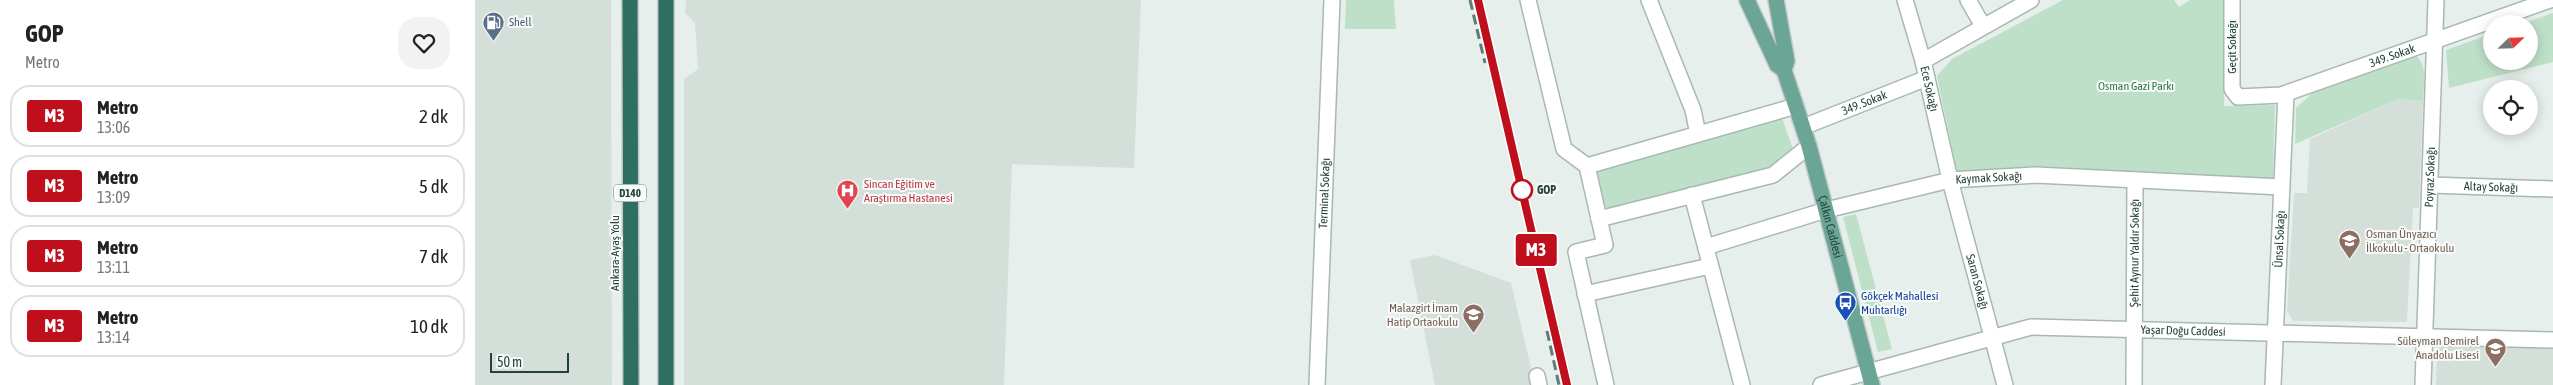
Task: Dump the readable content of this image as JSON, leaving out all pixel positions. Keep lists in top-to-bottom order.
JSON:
{
  "streets": {
    "highway": ["D140", "Ankara-Ayaş Yolu"],
    "main road": ["Çalkın Caddesi"],
    "street": [
      "Geçit Sokağı",
      "349. Sokak",
      "Ece Sokağı",
      "Kaymak Sokağı",
      "Poyraz Sokağı",
      "Altay Sokağı",
      "Terminal Sokağı",
      "Ünsal Sokağı",
      "Şehit Aynur Yaldır Sokağı",
      "Saran Sokağı",
      "Yaşar Doğu Caddesi"
    ]
  },
  "crossings": [
    ["Geçit Sokağı", "349. Sokak"],
    ["349. Sokak", "Ece Sokağı"],
    ["349. Sokak", "Poyraz Sokağı"],
    ["349. Sokak", "Çalkın Caddesi"],
    ["349. Sokak", "Ünsal Sokağı"],
    ["Ece Sokağı", "Kaymak Sokağı"],
    ["Ece Sokağı", "Saran Sokağı"],
    ["Kaymak Sokağı", "Çalkın Caddesi"],
    ["Kaymak Sokağı", "Ünsal Sokağı"],
    ["Kaymak Sokağı", "Şehit Aynur Yaldır Sokağı"],
    ["Kaymak Sokağı", "Saran Sokağı"],
    ["Poyraz Sokağı", "Altay Sokağı"],
    ["Poyraz Sokağı", "Yaşar Doğu Caddesi"],
    ["Çalkın Caddesi", "Yaşar Doğu Caddesi"],
    ["Ünsal Sokağı", "Yaşar Doğu Caddesi"],
    ["Şehit Aynur Yaldır Sokağı", "Yaşar Doğu Caddesi"],
    ["Saran Sokağı", "Yaşar Doğu Caddesi"]
  ],
  "parks": ["Osman Gazi Parkı"],
  "places": {
    "fuel station": ["Shell"],
    "other": ["GOP"],
    "hospital": ["Sincan Eğitim ve Araştırma Hastanesi"],
    "school or university": ["Osman Ünyazıcı İlkokulu - Ortaokulu", "Malazgirt İmam Hatip Ortaokulu", "Süleyman Demirel Anadolu Lisesi"],
    "bus stop": ["Gökçek Mahallesi Muhtarlığı"]
  },
  "lines": ["metro line M3"],
  "scale_bar": "50 m",
  "north": "top right",
  "page": {
    "heading": ["GOP", "Metro"],
    "on_map": "M3",
    "list": [
      {
        "mark": "M3",
        "name": "Metro",
        "note": "13:06",
        "value": "2 dk"
      },
      {
        "mark": "M3",
        "name": "Metro",
        "note": "13:09",
        "value": "5 dk"
      },
      {
        "mark": "M3",
        "name": "Metro",
        "note": "13:11",
        "value": "7 dk"
      },
      {
        "mark": "M3",
        "name": "Metro",
        "note": "13:14",
        "value": "10 dk"
      }
    ],
    "scale": "50 m"
  }
}
